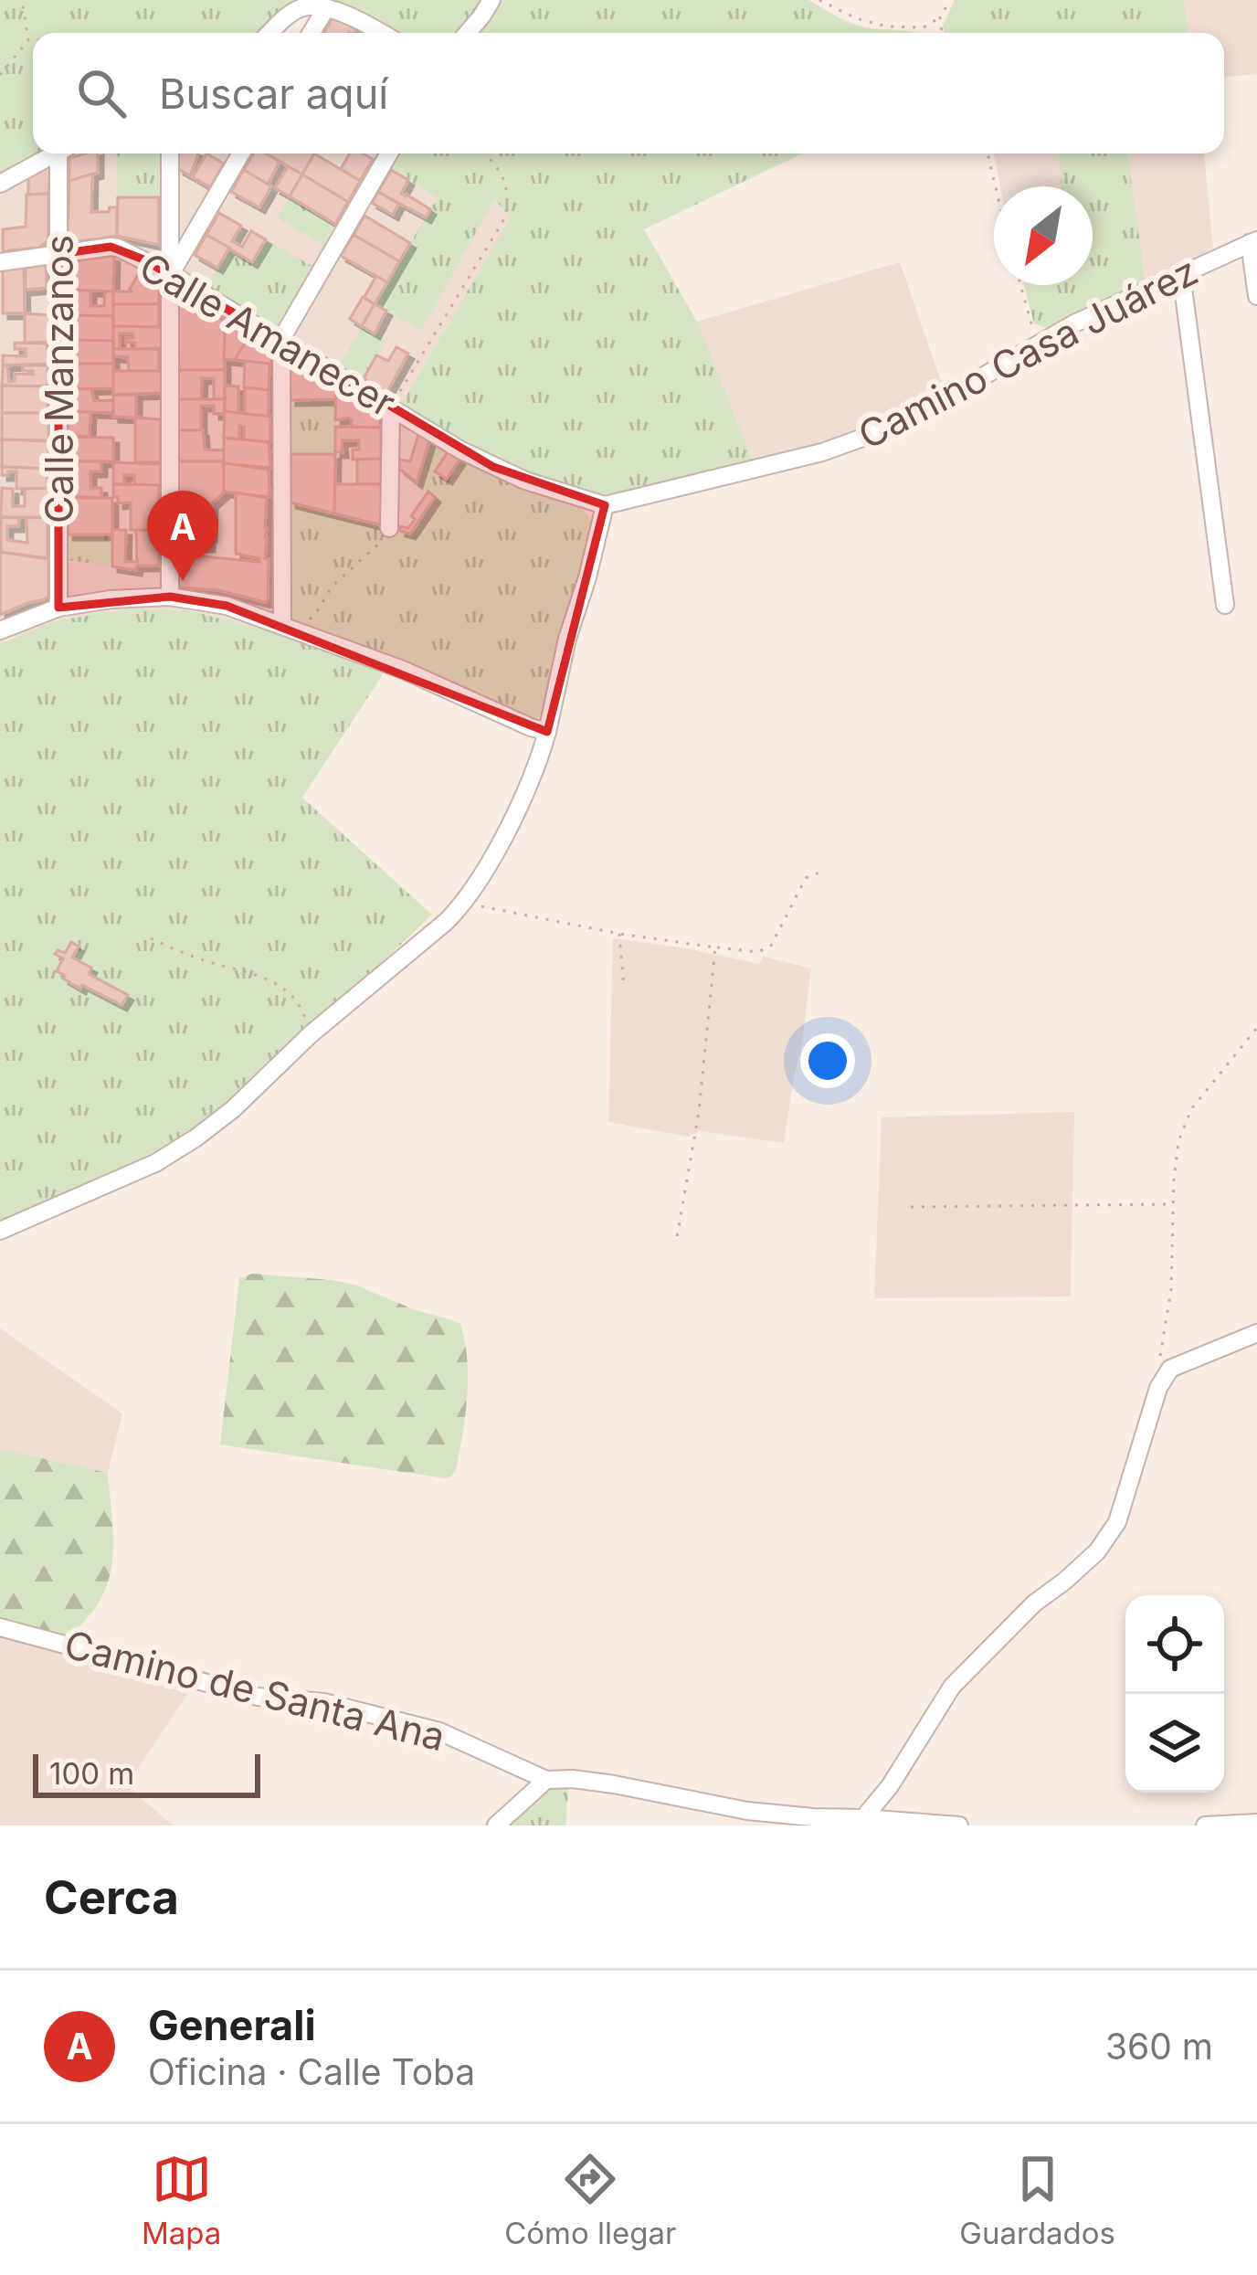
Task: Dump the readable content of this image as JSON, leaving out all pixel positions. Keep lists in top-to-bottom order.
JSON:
{
  "streets": {
    "street": [
      "Calle Amanecer",
      "Camino Casa Juárez",
      "Calle Manzanos",
      "Camino de Santa Ana"
    ]
  },
  "crossings": [
    ["Calle Amanecer", "Camino Casa Juárez"],
    ["Calle Amanecer", "Calle Manzanos"]
  ],
  "scale_bar": "100 m",
  "north": "bottom left",
  "page": {
    "search": "Buscar aquí",
    "pins": "A",
    "scale": "100 m",
    "heading": "Cerca",
    "list": [
      {
        "mark": "A",
        "name": "Generali",
        "note": "Oficina · Calle Toba",
        "value": "360 m"
      }
    ],
    "nav": ["Mapa", "Cómo llegar", "Guardados"]
  }
}
